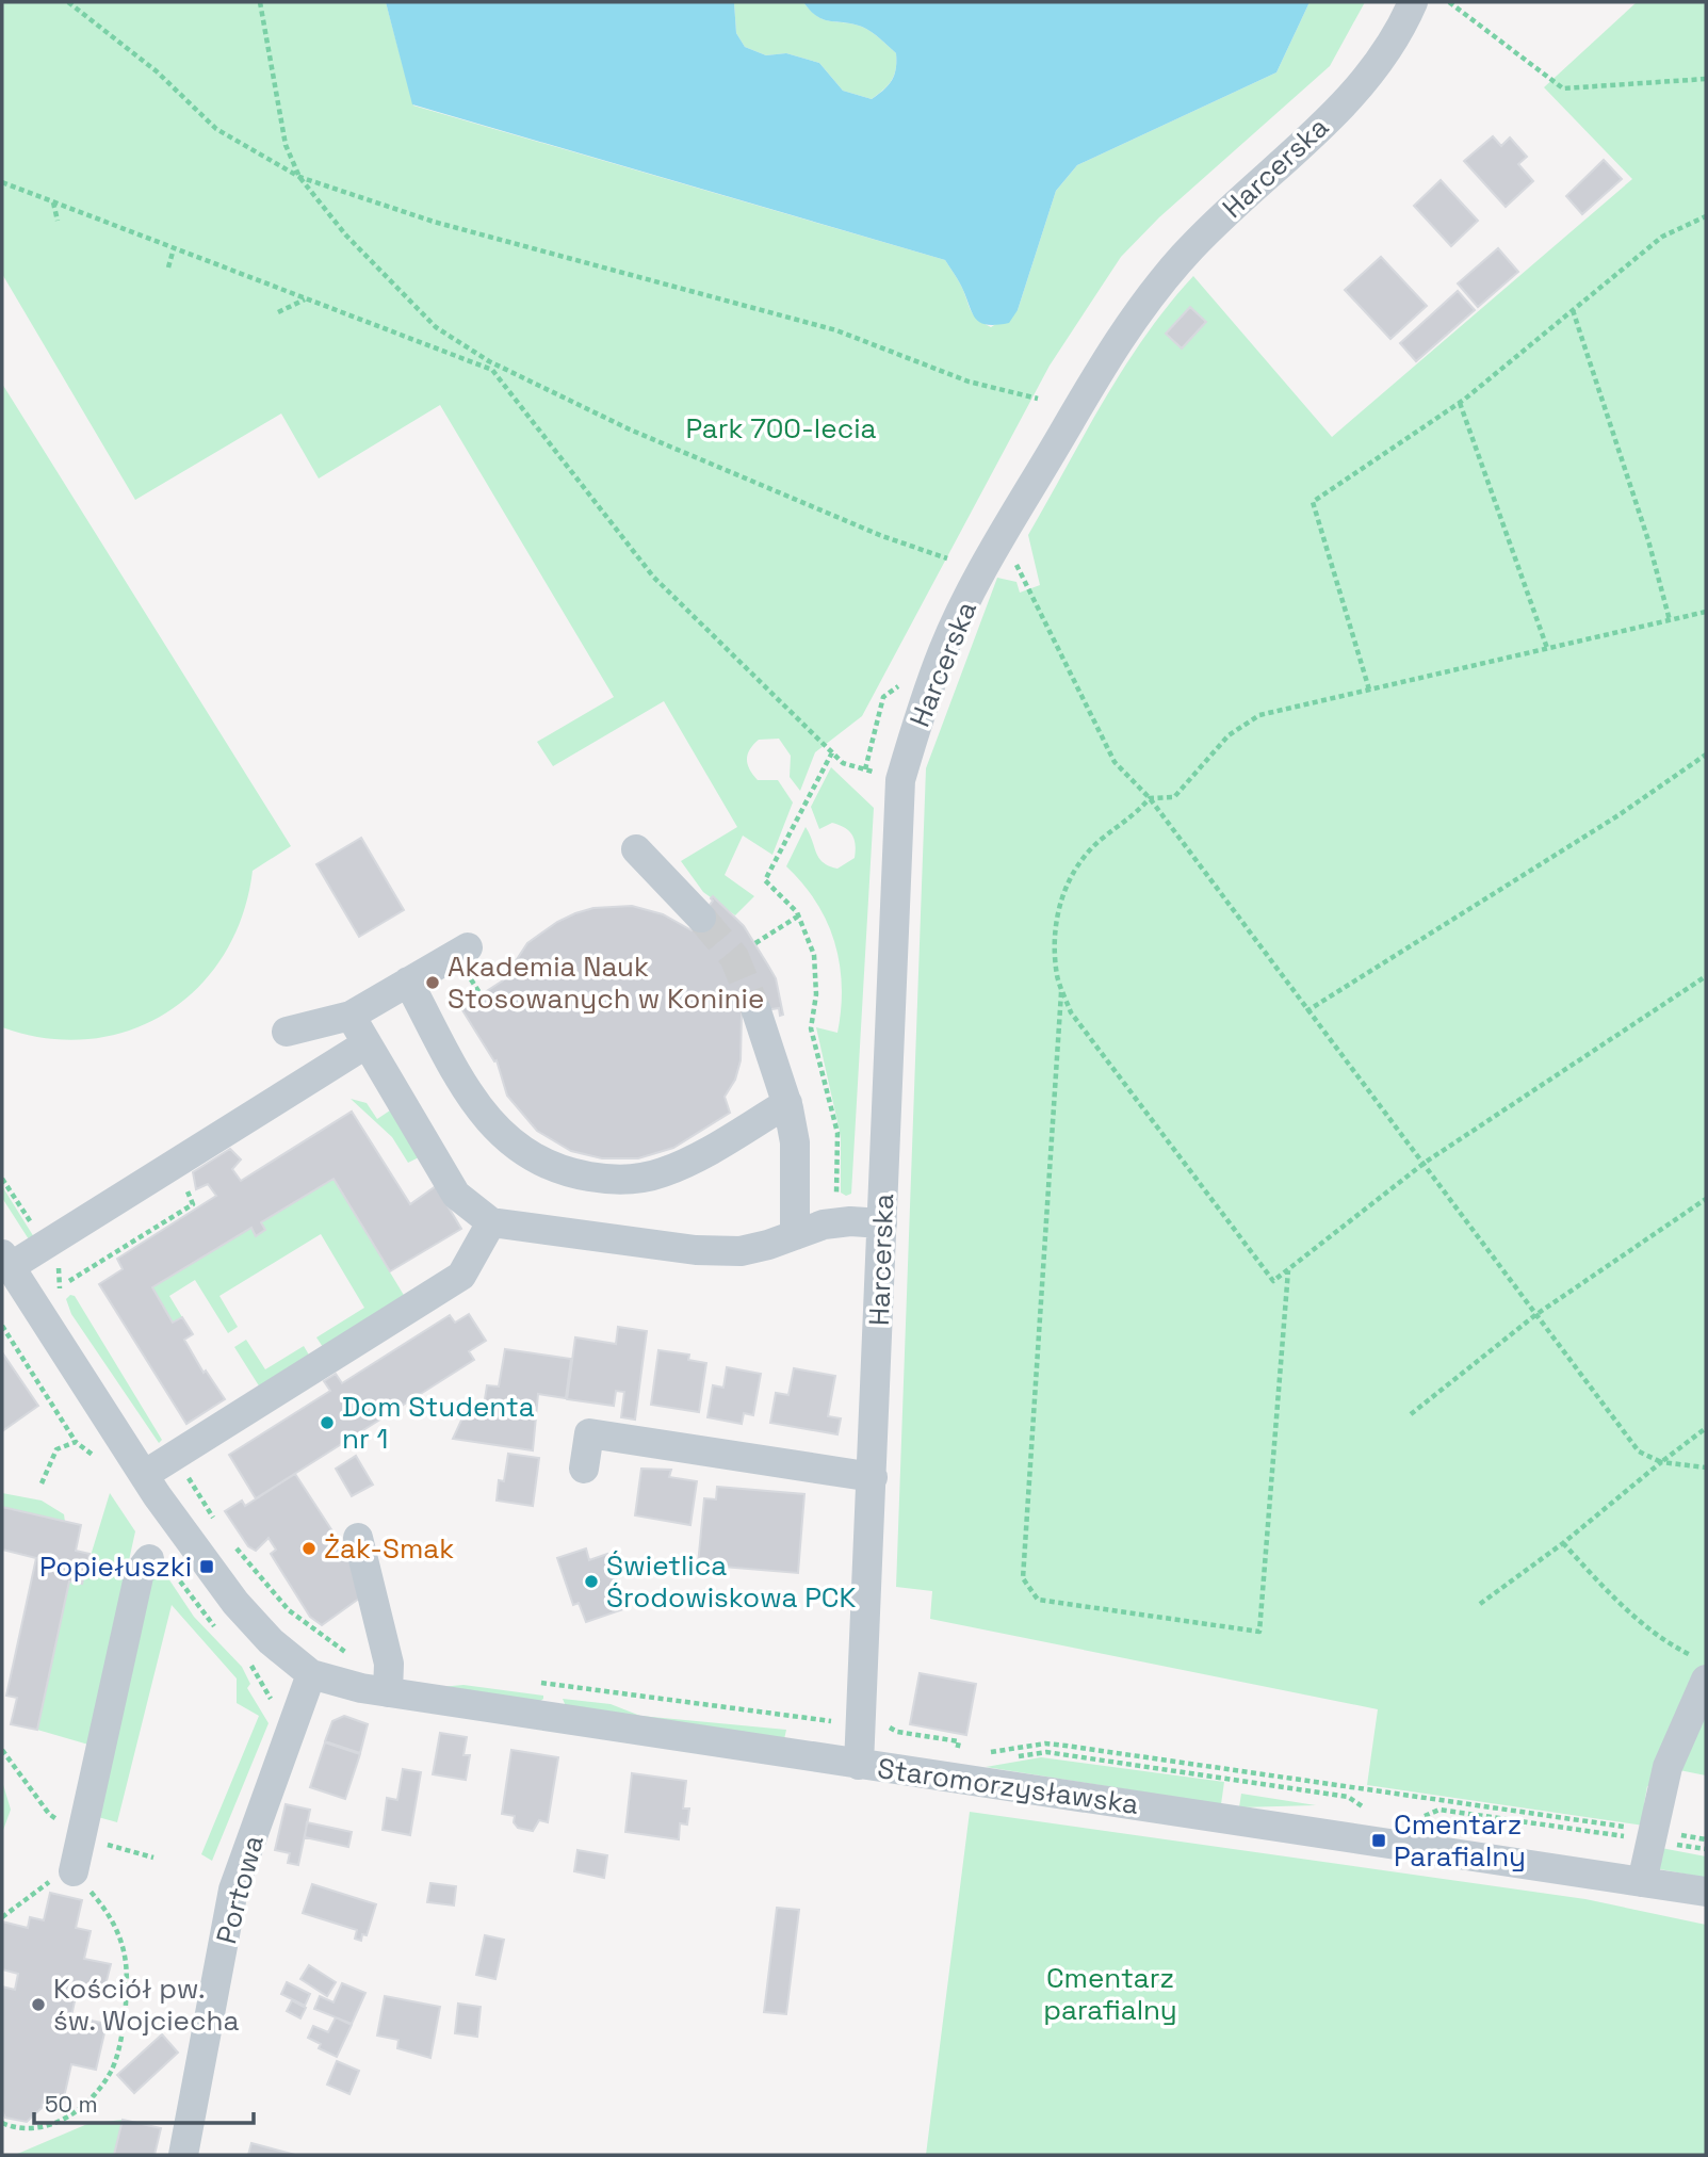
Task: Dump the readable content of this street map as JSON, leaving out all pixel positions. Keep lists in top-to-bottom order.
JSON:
{
  "streets": {
    "street": ["Harcerska", "Staromorzysławska", "Portowa"]
  },
  "crossings": [
    ["Harcerska", "Staromorzysławska"],
    ["Staromorzysławska", "Portowa"]
  ],
  "parks": ["Park 700-lecia", "Cmentarz parafialny"],
  "places": {
    "other": [
      "Akademia Nauk Stosowanych w Koninie",
      "Dom Studenta nr 1",
      "Żak-Smak",
      "Świetlica Środowiskowa PCK",
      "Kościół pw. św. Wojciecha"
    ],
    "transit": ["Popiełuszki", "Cmentarz Parafialny"]
  },
  "scale_bar": "50 m"
}
